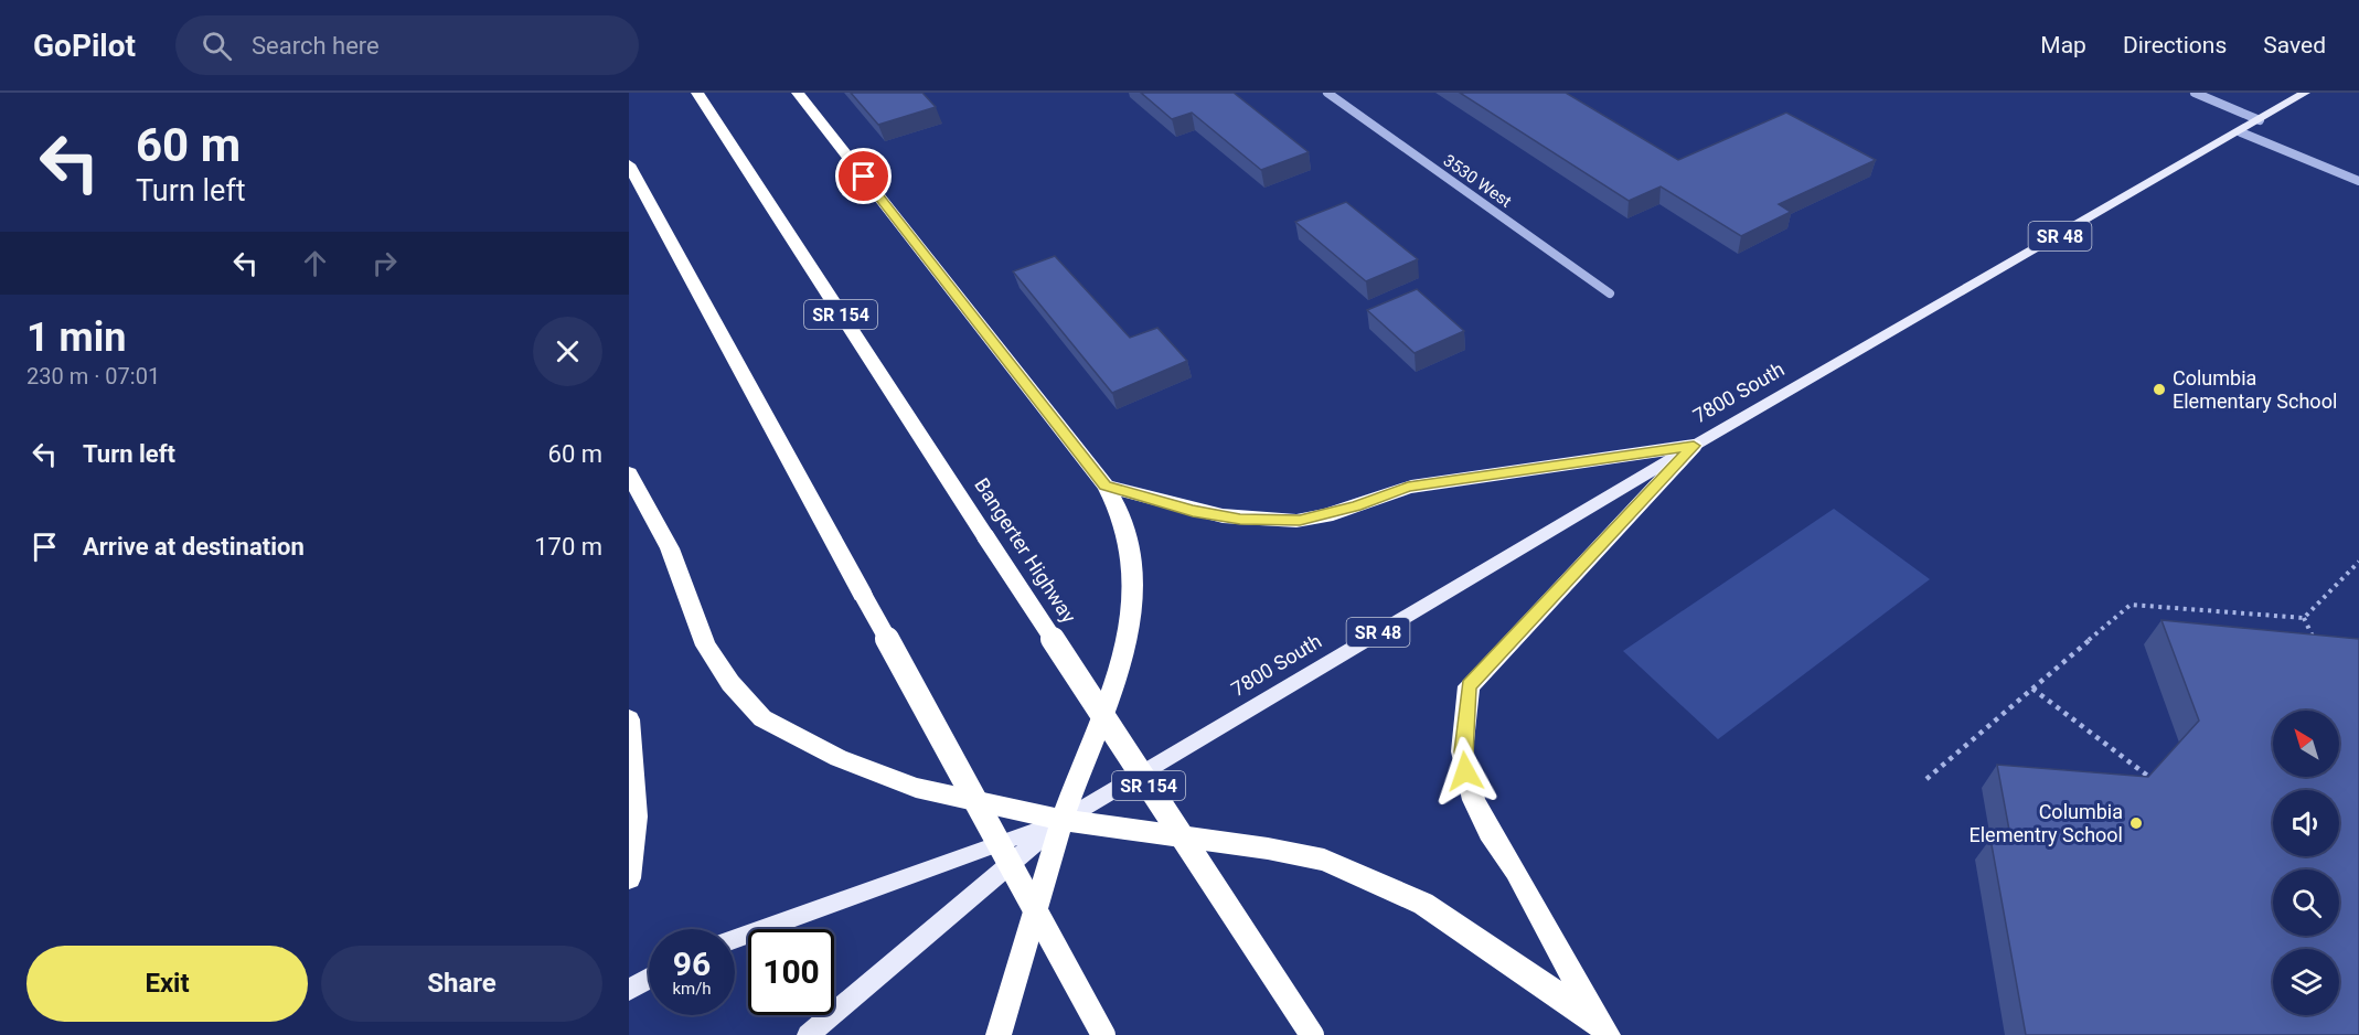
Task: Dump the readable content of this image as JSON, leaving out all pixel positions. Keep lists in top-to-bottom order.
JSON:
{
  "streets": {
    "highway": ["SR 154", "Bangerter Highway"],
    "main road": ["SR 48", "7800 South"],
    "street": ["3530 West"]
  },
  "places": ["Columbia Elementary School", "Columbia Elementry School"],
  "north": "top left",
  "page": {
    "header": "GoPilot",
    "search": "Search here",
    "nav": ["Map", "Directions", "Saved"],
    "turn": ["60 m", "Turn left"],
    "heading": ["1 min", "230 m · 07:01"],
    "list": [
      {
        "name": "Turn left",
        "value": "60 m"
      },
      {
        "name": "Arrive at destination",
        "value": "170 m"
      }
    ],
    "speed": "96 km/h",
    "limit": "100",
    "buttons": ["Exit", "Share"]
  }
}
